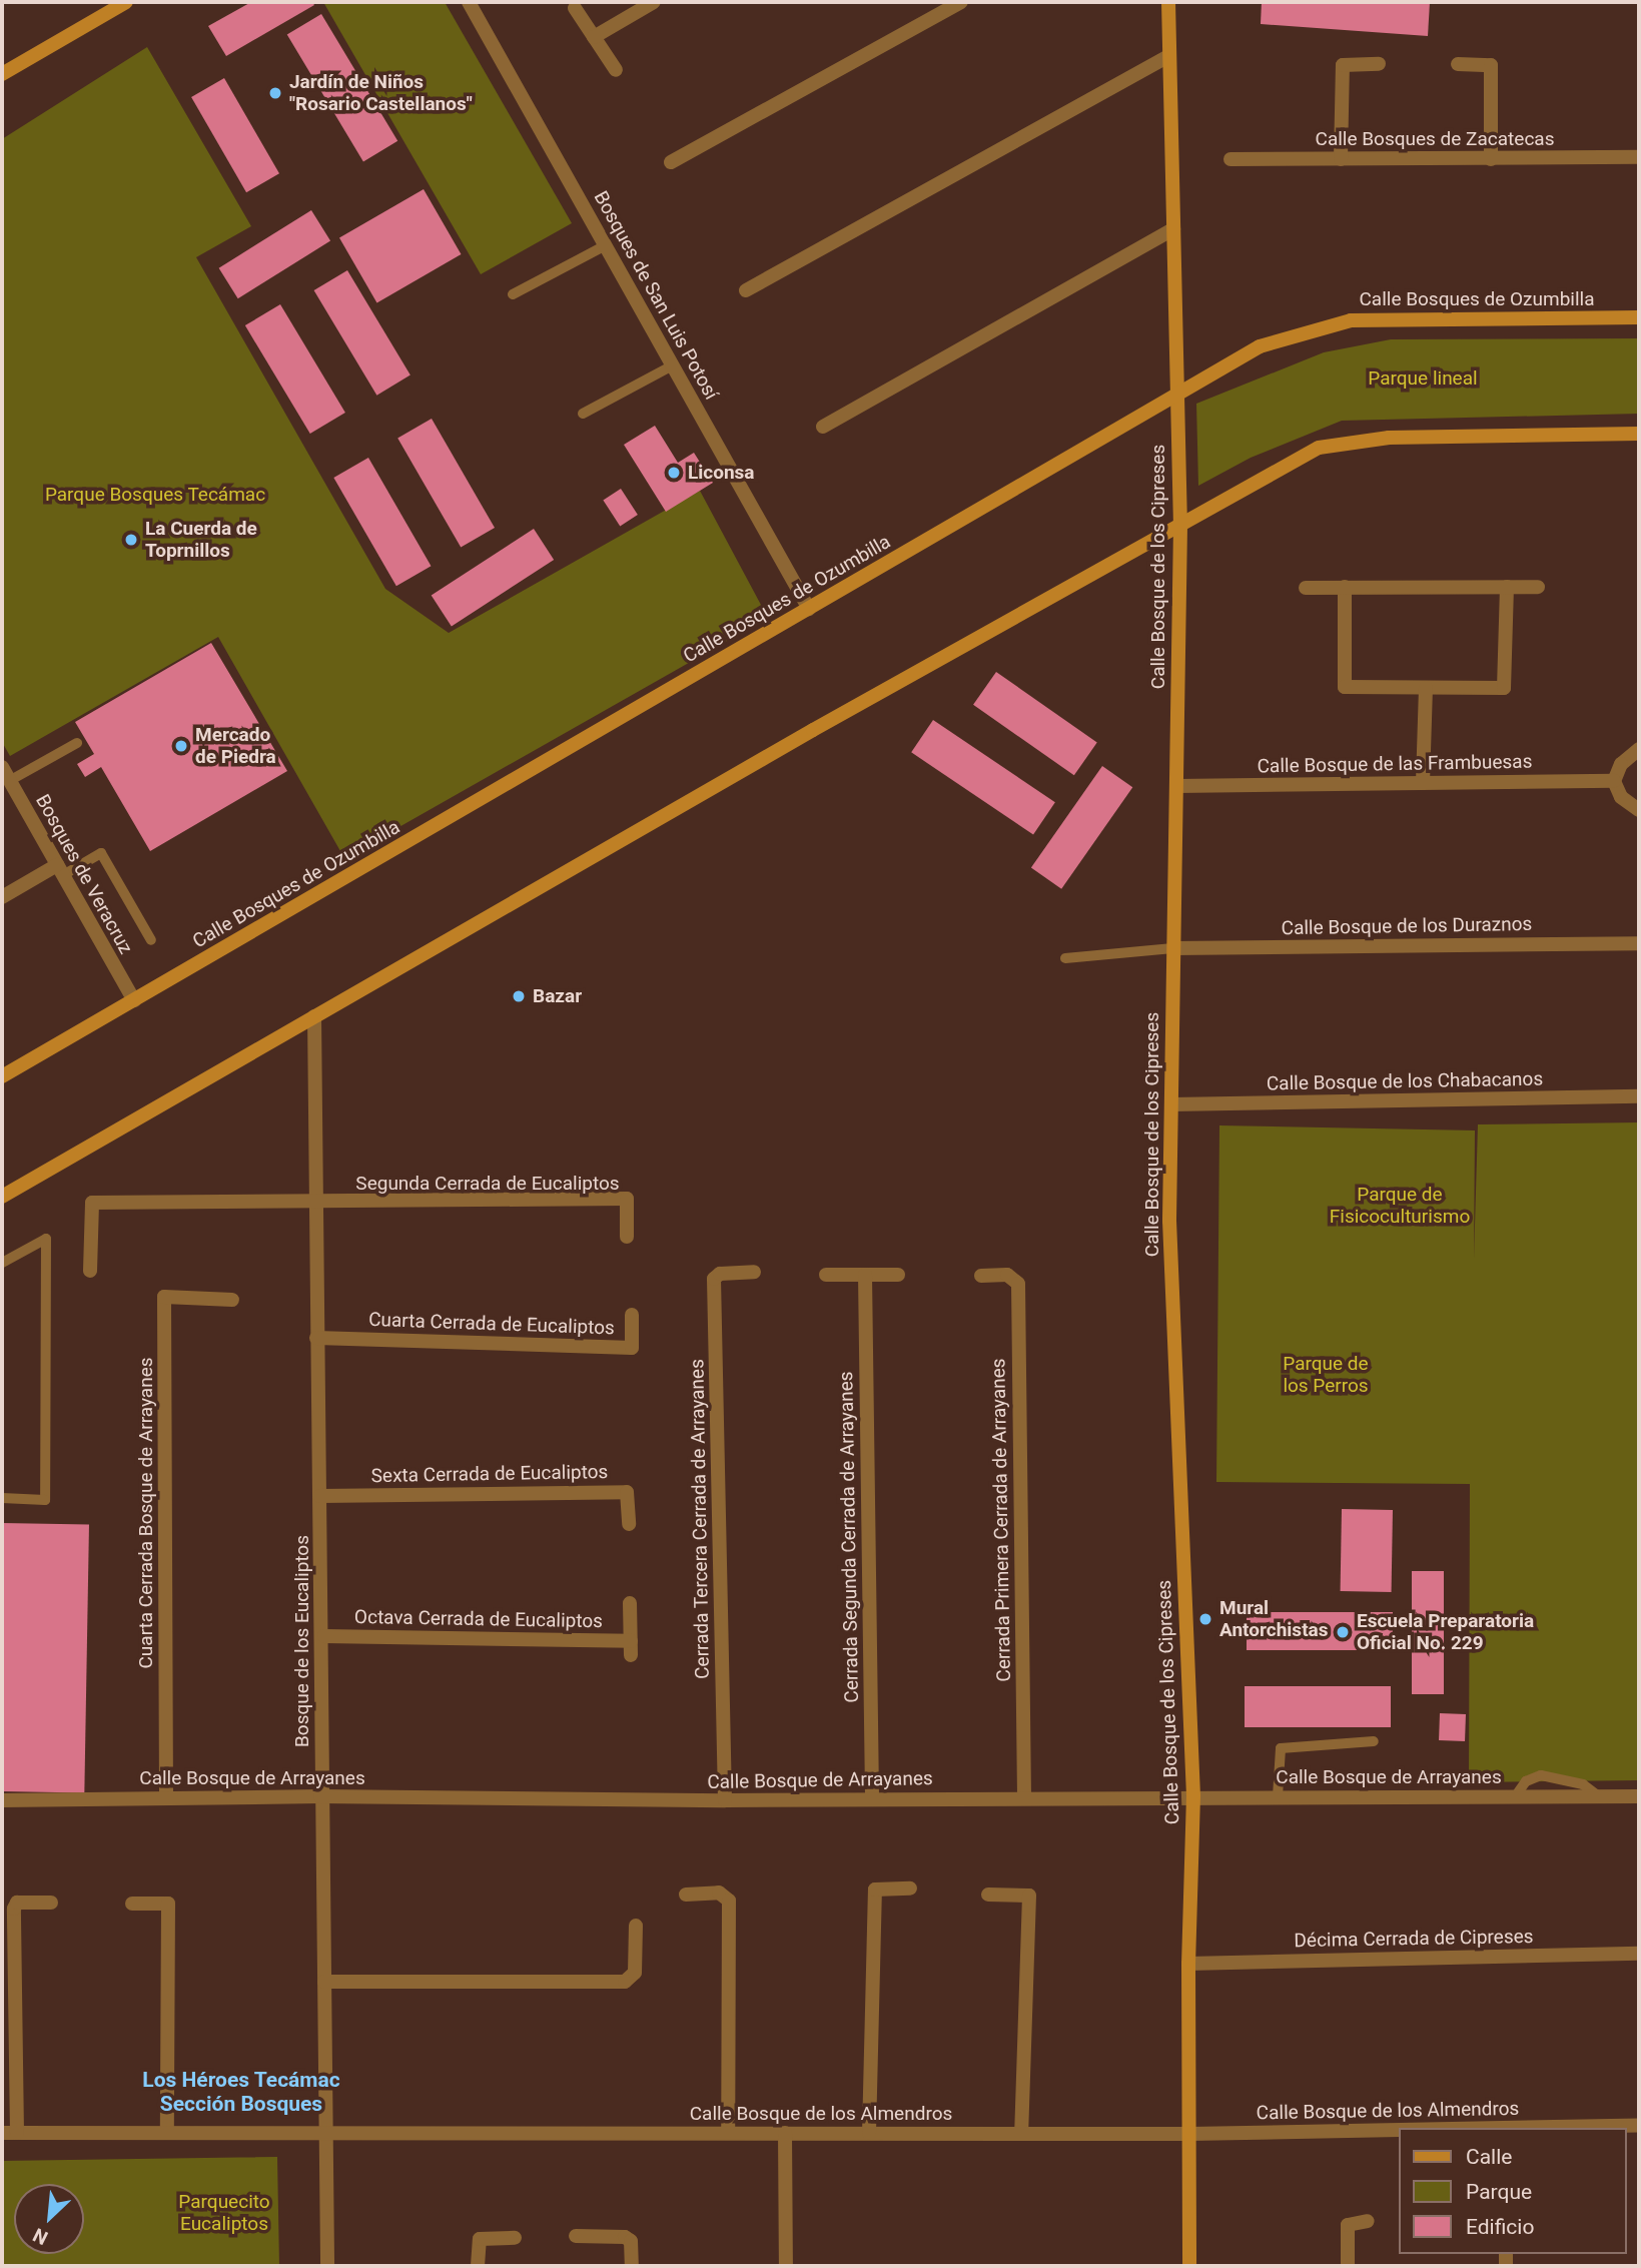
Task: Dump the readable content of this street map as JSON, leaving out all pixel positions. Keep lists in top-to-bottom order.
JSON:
{
  "streets": {
    "main road": ["Calle Bosques de Ozumbilla", "Calle Bosque de los Cipreses"],
    "street": [
      "Calle Bosques de Zacatecas",
      "Bosques de San Luis Potosí",
      "Calle Bosque de las Frambuesas",
      "Bosques de Veracruz",
      "Calle Bosque de los Duraznos",
      "Calle Bosque de los Chabacanos",
      "Segunda Cerrada de Eucaliptos",
      "Cuarta Cerrada de Eucaliptos",
      "Sexta Cerrada de Eucaliptos",
      "Cuarta Cerrada Bosque de Arrayanes",
      "Cerrada Tercera Cerrada de Arrayanes",
      "Cerrada Primera Cerrada de Arrayanes",
      "Cerrada Segunda Cerrada de Arrayanes",
      "Octava Cerrada de Eucaliptos",
      "Bosque de los Eucaliptos",
      "Calle Bosque de Arrayanes",
      "Décima Cerrada de Cipreses",
      "Calle Bosque de los Almendros"
    ]
  },
  "crossings": [
    ["Bosques de San Luis Potosí", "Calle Bosques de Ozumbilla"],
    ["Calle Bosques de Ozumbilla", "Calle Bosque de los Cipreses"],
    ["Calle Bosques de Ozumbilla", "Bosques de Veracruz"],
    ["Calle Bosque de los Cipreses", "Calle Bosque de las Frambuesas"],
    ["Calle Bosque de los Cipreses", "Calle Bosque de los Duraznos"],
    ["Calle Bosque de los Cipreses", "Calle Bosque de los Chabacanos"],
    ["Calle Bosque de los Cipreses", "Calle Bosque de Arrayanes"],
    ["Calle Bosque de los Cipreses", "Décima Cerrada de Cipreses"],
    ["Calle Bosque de los Cipreses", "Calle Bosque de los Almendros"],
    ["Segunda Cerrada de Eucaliptos", "Bosque de los Eucaliptos"],
    ["Cuarta Cerrada de Eucaliptos", "Bosque de los Eucaliptos"],
    ["Sexta Cerrada de Eucaliptos", "Bosque de los Eucaliptos"],
    ["Cuarta Cerrada Bosque de Arrayanes", "Calle Bosque de Arrayanes"],
    ["Cerrada Tercera Cerrada de Arrayanes", "Calle Bosque de Arrayanes"],
    ["Cerrada Primera Cerrada de Arrayanes", "Calle Bosque de Arrayanes"],
    ["Cerrada Segunda Cerrada de Arrayanes", "Calle Bosque de Arrayanes"],
    ["Octava Cerrada de Eucaliptos", "Bosque de los Eucaliptos"],
    ["Bosque de los Eucaliptos", "Calle Bosque de Arrayanes"],
    ["Bosque de los Eucaliptos", "Calle Bosque de los Almendros"]
  ],
  "districts": ["Los Héroes Tecámac Sección Bosques"],
  "parks": [
    "Parque lineal",
    "Parque Bosques Tecámac",
    "Parque de Fisicoculturismo",
    "Parque de los Perros",
    "Parquecito Eucaliptos"
  ],
  "places": [
    "Jardín de Niños \"Rosario Castellanos\"",
    "Liconsa",
    "La Cuerda de Toprnillos",
    "Mercado de Piedra",
    "Bazar",
    "Mural Antorchistas",
    "Escuela Preparatoria Oficial No. 229"
  ],
  "legend": ["Calle", "Parque", "Edificio"],
  "north": "bottom left"
}
